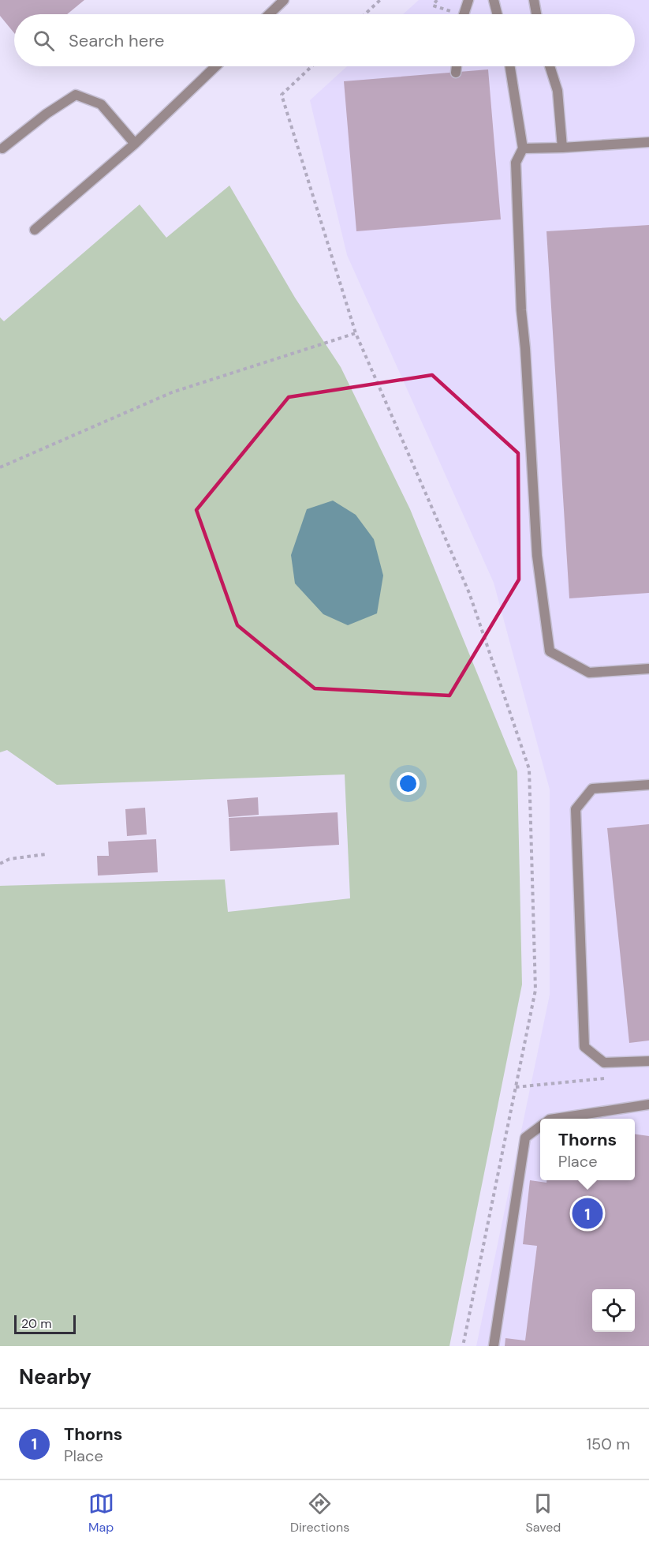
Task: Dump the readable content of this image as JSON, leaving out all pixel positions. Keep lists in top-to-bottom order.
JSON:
{
  "scale_bar": "20 m",
  "page": {
    "search": "Search here",
    "popup": ["Thorns", "Place"],
    "pins": "1",
    "scale": "20 m",
    "heading": "Nearby",
    "list": [
      {
        "mark": "1",
        "name": "Thorns",
        "note": "Place",
        "value": "150 m"
      }
    ],
    "nav": ["Map", "Directions", "Saved"]
  }
}
